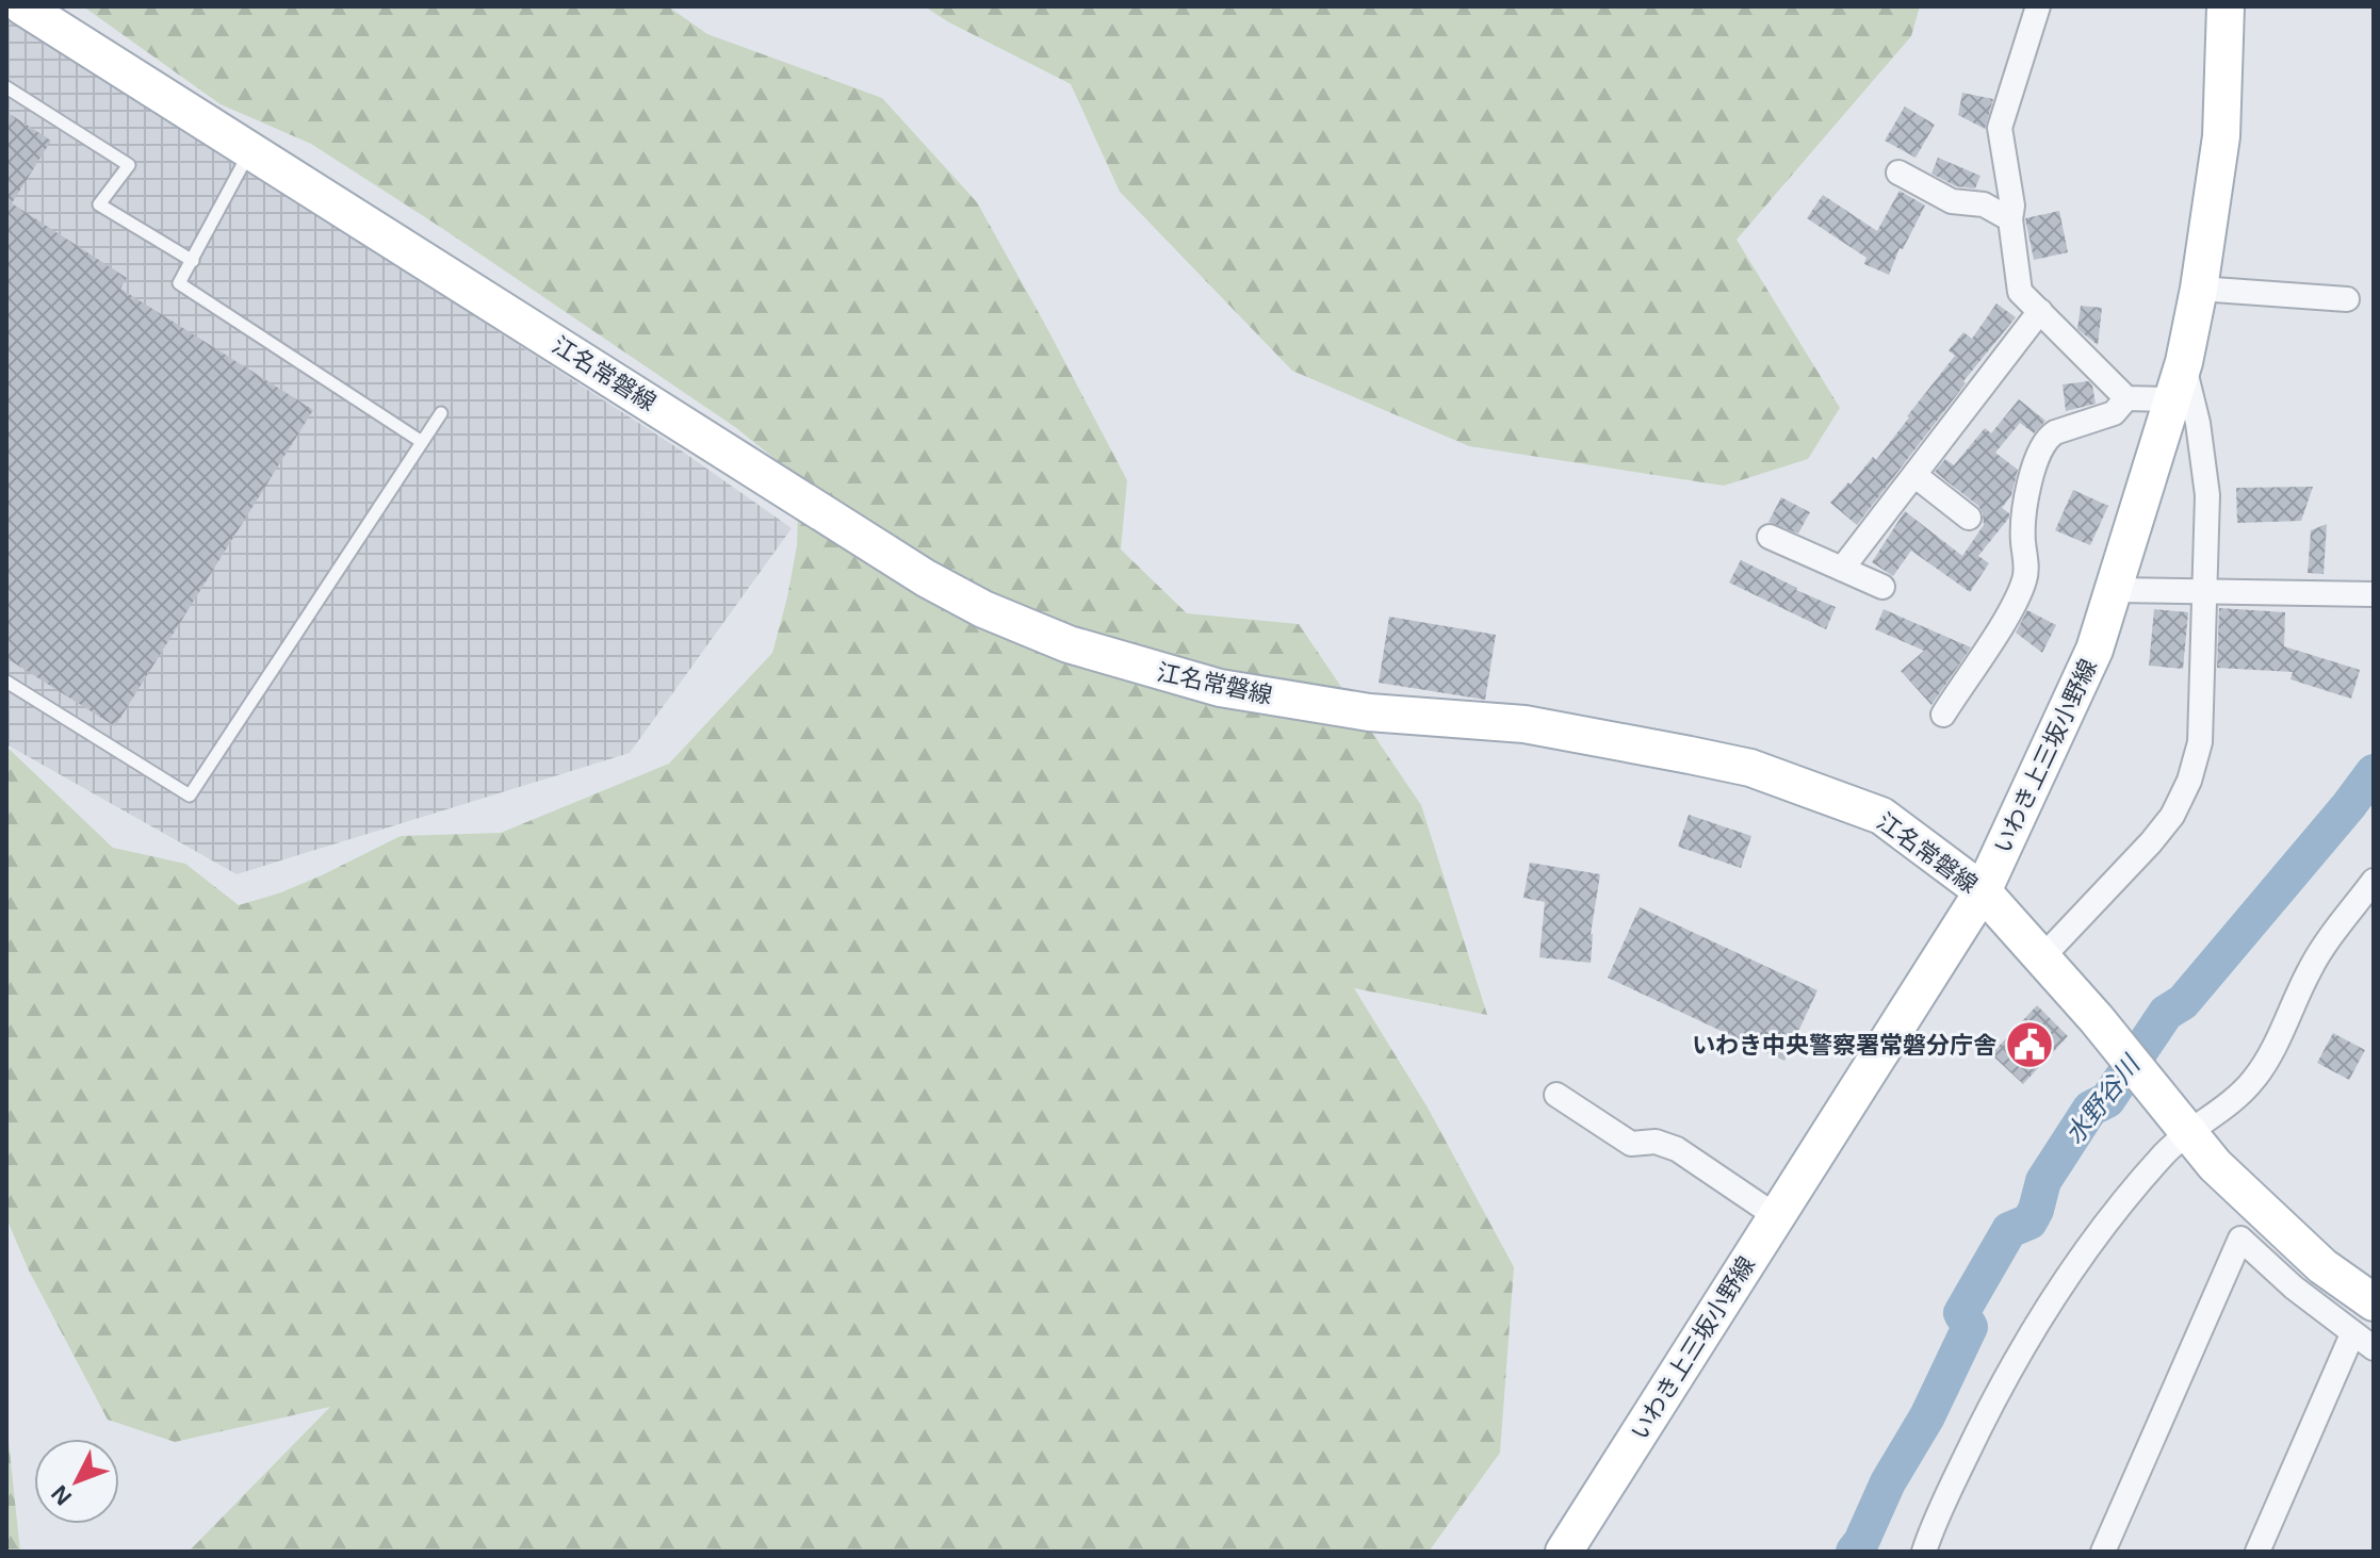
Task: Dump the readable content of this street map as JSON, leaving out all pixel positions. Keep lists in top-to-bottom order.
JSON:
{
  "streets": {
    "main road": ["江名常磐線", "いわき上三坂小野線"]
  },
  "crossings": [
    ["江名常磐線", "いわき上三坂小野線"]
  ],
  "water": ["水野谷川"],
  "places": {
    "public building": ["いわき中央警察署常磐分庁舎"]
  },
  "north": "bottom left"
}
